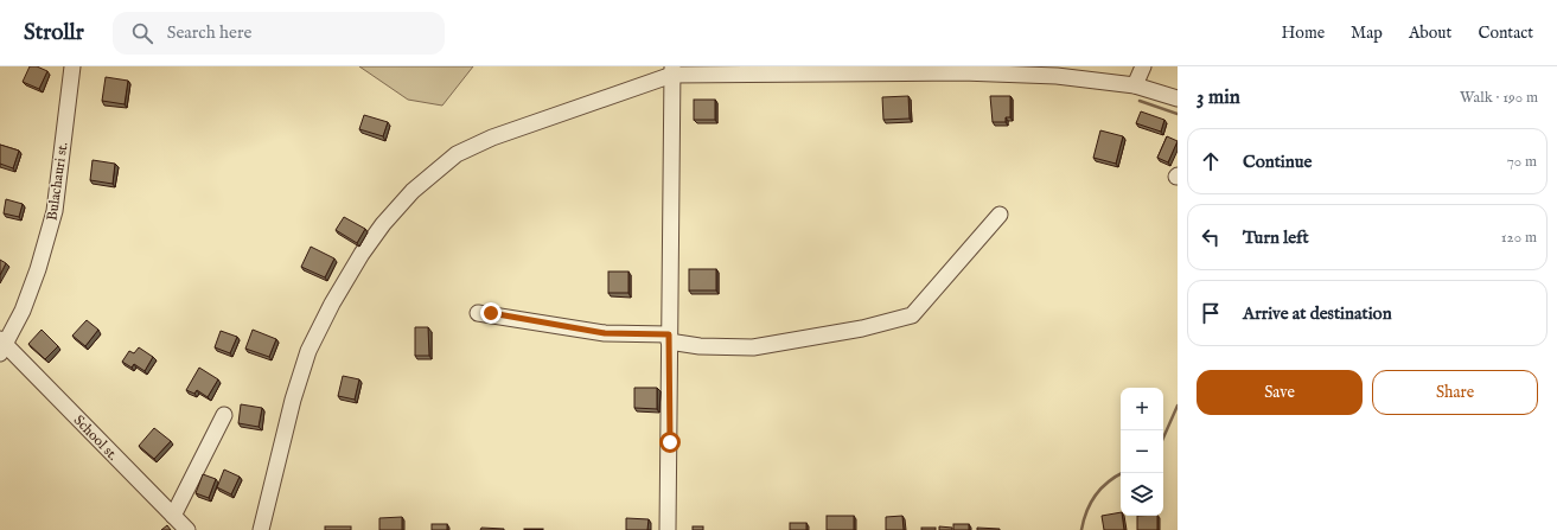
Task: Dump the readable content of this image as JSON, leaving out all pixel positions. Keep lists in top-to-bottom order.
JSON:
{
  "streets": {
    "street": ["Bulachauri st.", "School st."]
  },
  "crossings": [
    ["Bulachauri st.", "School st."]
  ],
  "page": {
    "header": "Strollr",
    "search": "Search here",
    "nav": [
      "Home",
      "Map",
      "About",
      "Contact"
    ],
    "heading": ["3 min", "Walk · 190 m"],
    "list": [
      ["Continue", "70 m"],
      ["Turn left", "120 m"],
      "Arrive at destination"
    ],
    "buttons": ["Save", "Share"],
    "map_buttons": ["+", "−"]
  }
}
